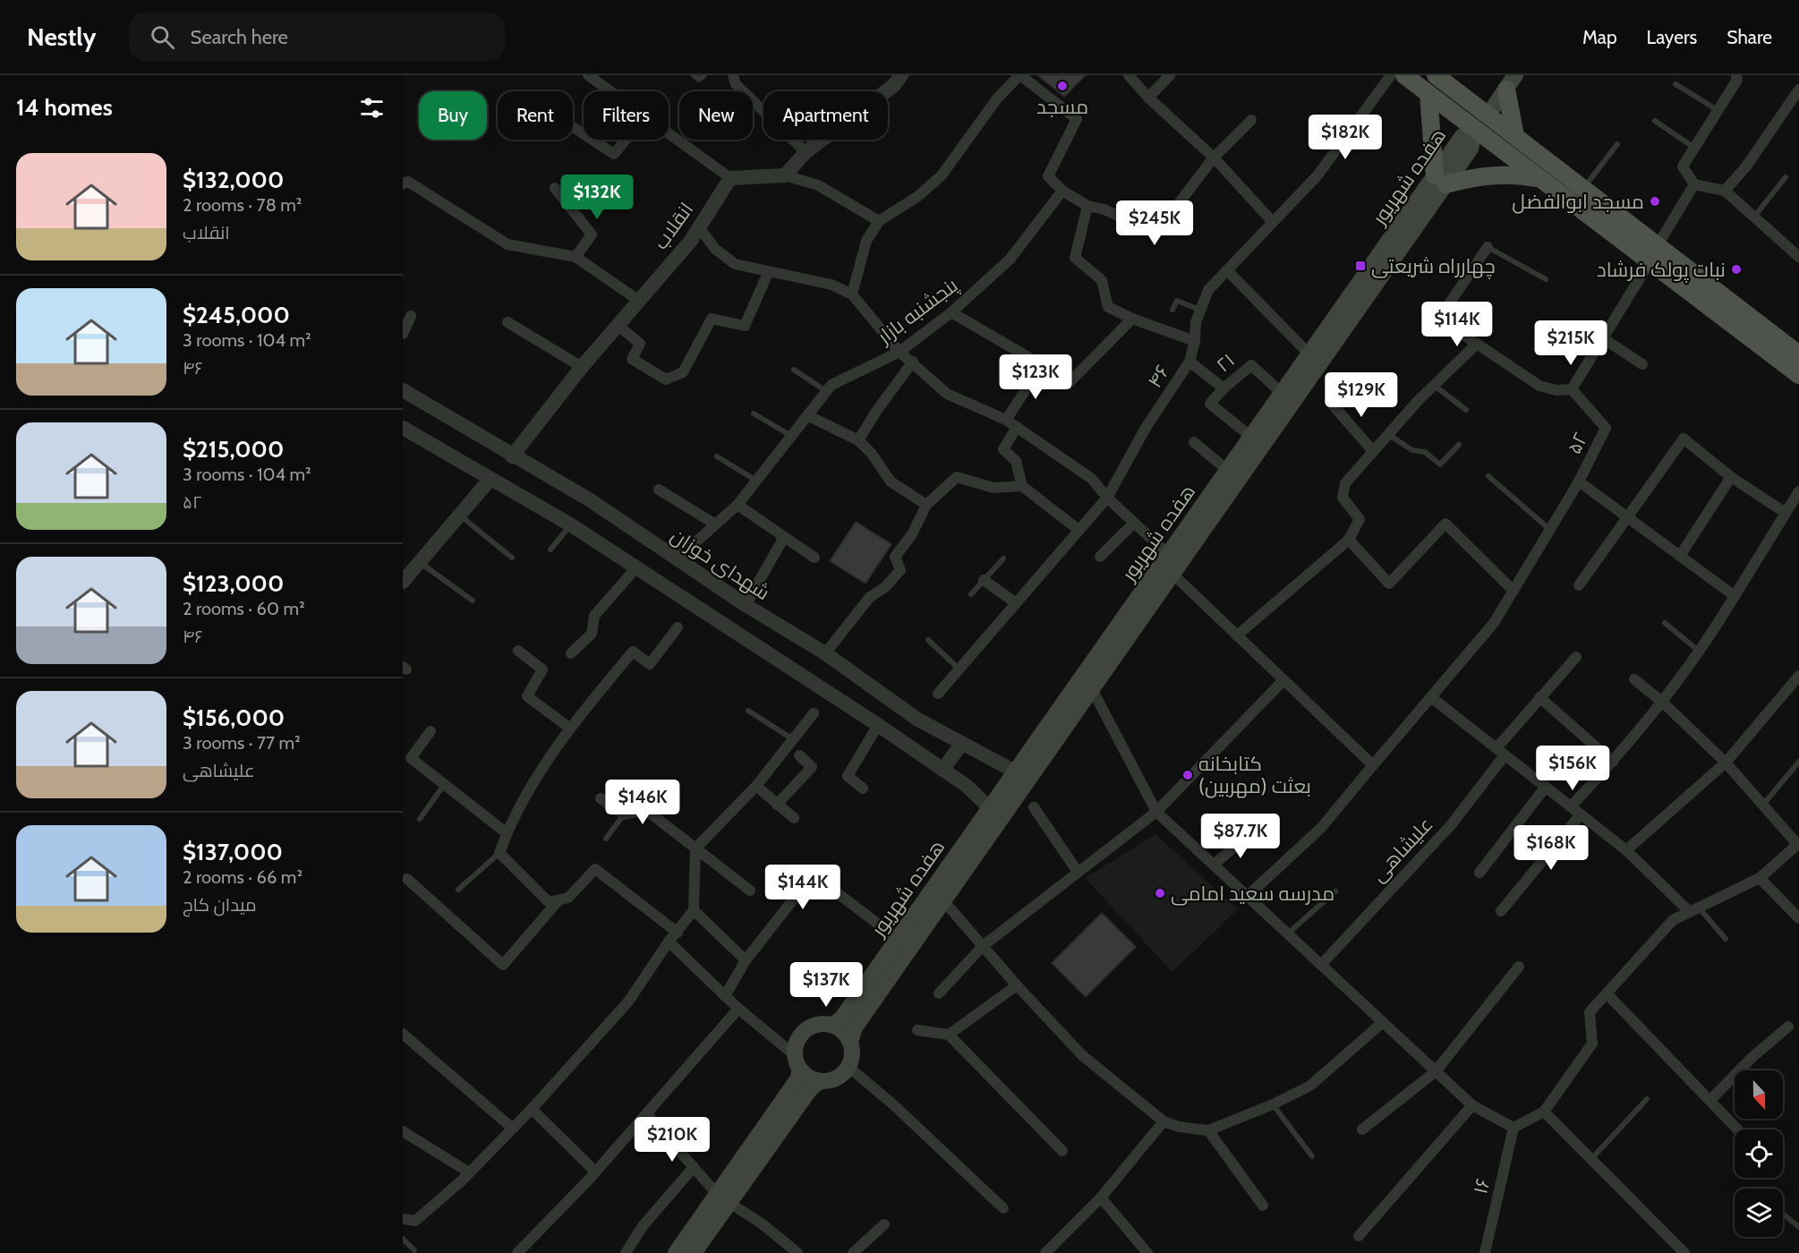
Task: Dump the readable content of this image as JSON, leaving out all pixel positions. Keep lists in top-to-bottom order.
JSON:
{
  "streets": {
    "main road": ["هفده شهریور"],
    "street": [
      "انقلاب",
      "پنجشنبه بازار",
      "۲۱",
      "۴۶",
      "۵۲",
      "شهدای خوزان",
      "علیشاهی",
      "۱۶"
    ]
  },
  "crossings": [
    ["هفده شهریور", "۲۱"],
    ["هفده شهریور", "شهدای خوزان"],
    ["انقلاب", "شهدای خوزان"],
    ["پنجشنبه بازار", "شهدای خوزان"],
    ["۲۱", "۴۶"]
  ],
  "places": {
    "other": [
      "مسجد",
      "مسجد ابوالفضل",
      "نبات پولک فرشاد",
      "کتابخانه بعثت (مهربین)",
      "مدرسه سعید امامی"
    ],
    "transit": ["چهارراه شریعتی"]
  },
  "north": "bottom",
  "page": {
    "header": "Nestly",
    "search": "Search here",
    "nav": ["Map", "Layers", "Share"],
    "heading": "14 homes",
    "chip": [
      "Buy",
      "Rent",
      "Filters",
      "New",
      "Apartment"
    ],
    "price": [
      "$182K",
      "$132K",
      "$245K",
      "$114K",
      "$215K",
      "$123K",
      "$129K",
      "$156K",
      "$146K",
      "$87.7K",
      "$168K",
      "$144K",
      "$137K",
      "$210K"
    ],
    "list": [
      {
        "name": "$132,000",
        "note": "2 rooms · 78 m² · انقلاب"
      },
      {
        "name": "$245,000",
        "note": "3 rooms · 104 m² · ۴۶"
      },
      {
        "name": "$215,000",
        "note": "3 rooms · 104 m² · ۵۲"
      },
      {
        "name": "$123,000",
        "note": "2 rooms · 60 m² · ۴۶"
      },
      {
        "name": "$156,000",
        "note": "3 rooms · 77 m² · علیشاهی"
      },
      {
        "name": "$137,000",
        "note": "2 rooms · 66 m² · میدان کاج"
      }
    ]
  }
}
